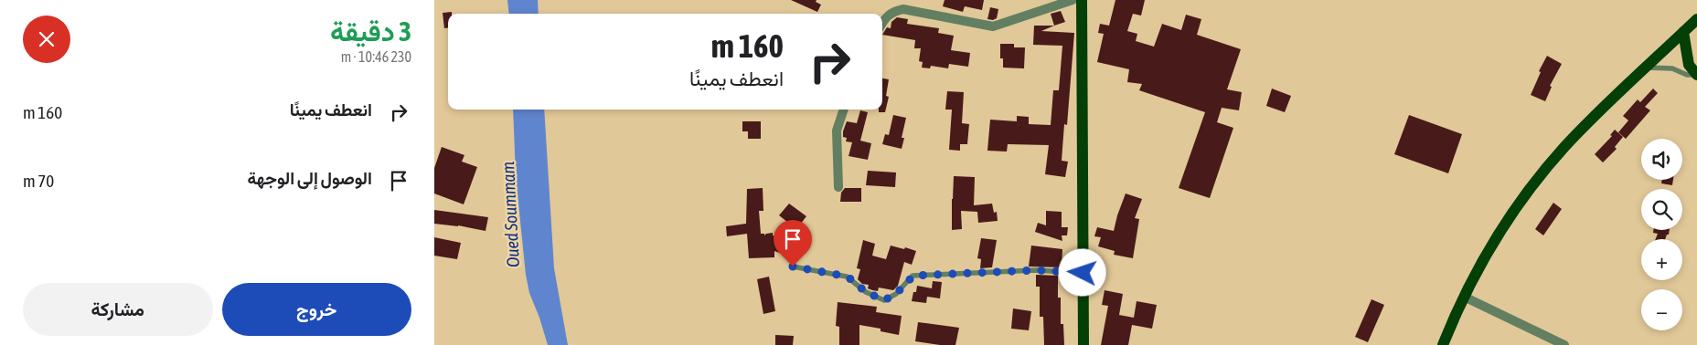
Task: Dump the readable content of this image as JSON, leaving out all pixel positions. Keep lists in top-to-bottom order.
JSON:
{
  "water": ["Oued Soummam"],
  "page": {
    "heading": ["3 دقيقة", "230 m · 10:46"],
    "turn": ["160 m", "انعطف يمينًا"],
    "list": [
      {
        "name": "انعطف يمينًا",
        "value": "160 m"
      },
      {
        "name": "الوصول إلى الوجهة",
        "value": "70 m"
      }
    ],
    "map_buttons": ["+", "−"],
    "buttons": ["خروج", "مشاركة"]
  }
}
